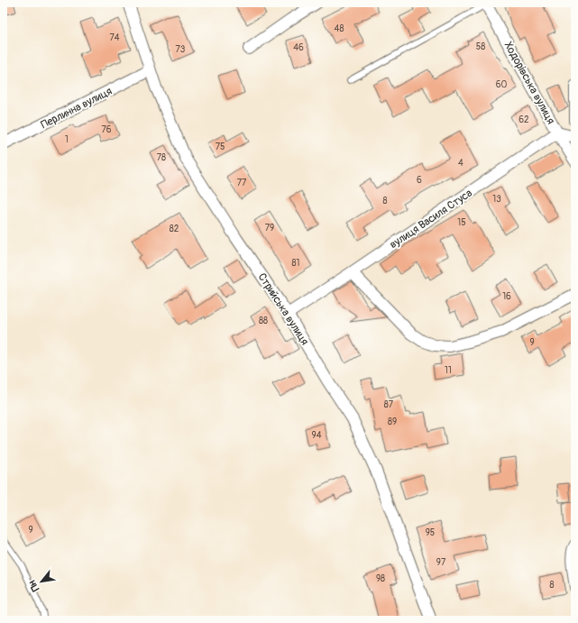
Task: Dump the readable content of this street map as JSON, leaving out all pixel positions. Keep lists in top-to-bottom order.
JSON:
{
  "streets": {
    "street": [
      "Ходорівська вулиця",
      "Перлинна вулиця",
      "вулиця Василя Стуса",
      "Стрийська вулиця"
    ]
  },
  "crossings": [
    ["Ходорівська вулиця", "вулиця Василя Стуса"],
    ["Перлинна вулиця", "Стрийська вулиця"],
    ["вулиця Василя Стуса", "Стрийська вулиця"]
  ],
  "house_numbers": [
    "48",
    "74",
    "58",
    "46",
    "73",
    "60",
    "62",
    "76",
    "1",
    "75",
    "78",
    "4",
    "6",
    "77",
    "13",
    "8",
    "15",
    "79",
    "82",
    "81",
    "16",
    "88",
    "9",
    "11",
    "87",
    "89",
    "94",
    "9",
    "95",
    "97",
    "98",
    "8"
  ],
  "north": "bottom left"
}
